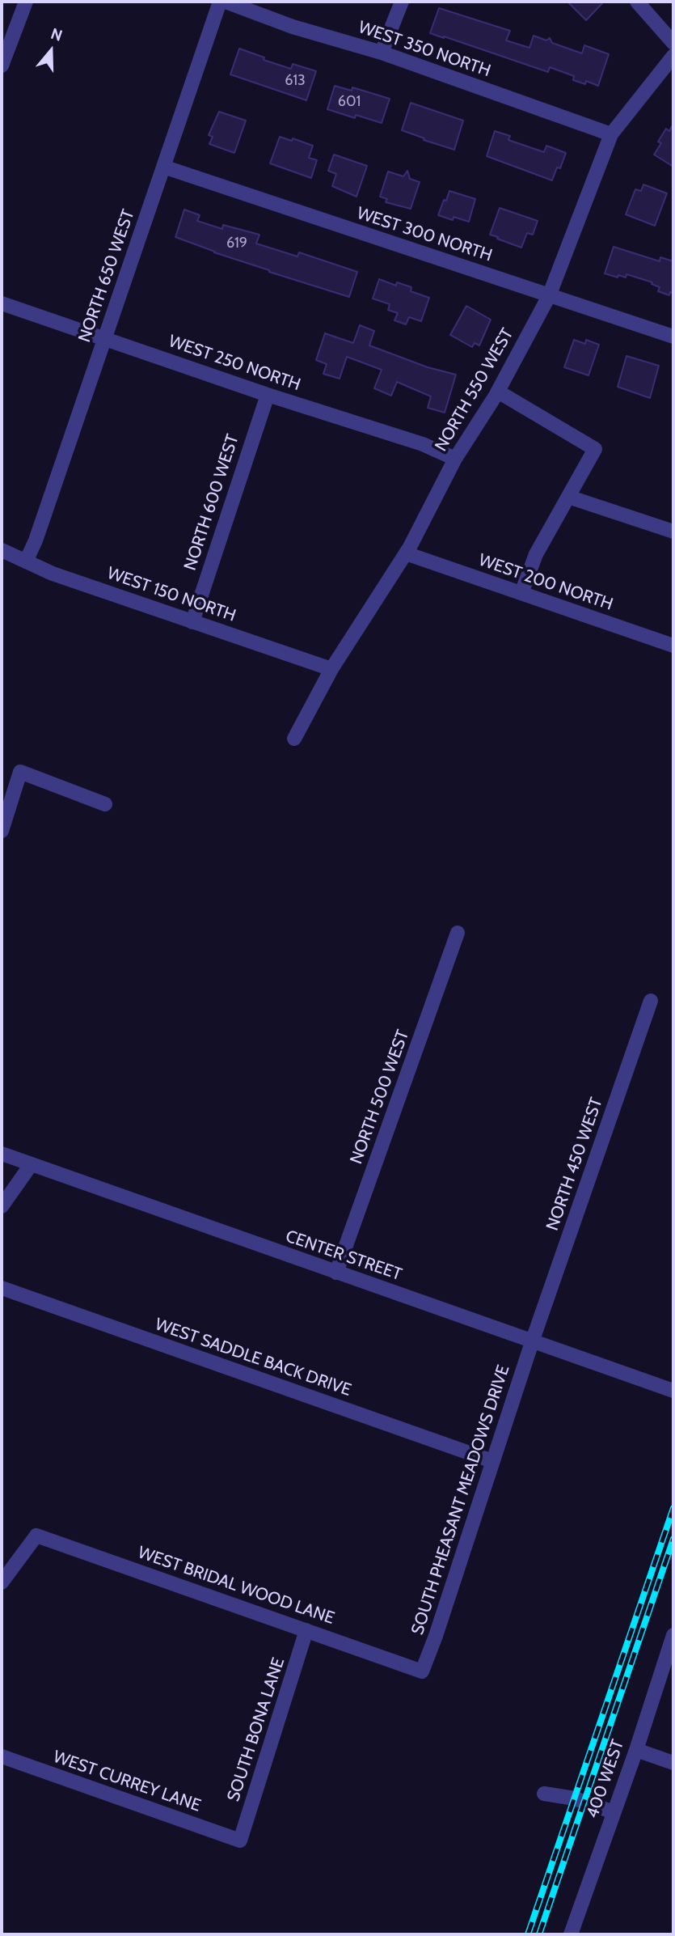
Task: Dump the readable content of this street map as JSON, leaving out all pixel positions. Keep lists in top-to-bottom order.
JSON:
{
  "streets": {
    "street": [
      "WEST 350 NORTH",
      "WEST 300 NORTH",
      "NORTH 650 WEST",
      "WEST 250 NORTH",
      "NORTH 550 WEST",
      "NORTH 600 WEST",
      "WEST 200 NORTH",
      "WEST 150 NORTH",
      "NORTH 500 WEST",
      "NORTH 450 WEST",
      "CENTER STREET",
      "WEST SADDLE BACK DRIVE",
      "SOUTH PHEASANT MEADOWS DRIVE",
      "WEST BRIDAL WOOD LANE",
      "SOUTH BONA LANE",
      "400 WEST",
      "WEST CURREY LANE"
    ]
  },
  "crossings": [
    ["WEST 350 NORTH", "NORTH 550 WEST"],
    ["WEST 300 NORTH", "NORTH 650 WEST"],
    ["WEST 300 NORTH", "NORTH 550 WEST"],
    ["NORTH 650 WEST", "WEST 250 NORTH"],
    ["NORTH 650 WEST", "WEST 150 NORTH"],
    ["WEST 250 NORTH", "NORTH 550 WEST"],
    ["WEST 250 NORTH", "NORTH 600 WEST"],
    ["NORTH 550 WEST", "WEST 200 NORTH"],
    ["NORTH 550 WEST", "WEST 150 NORTH"],
    ["NORTH 600 WEST", "WEST 150 NORTH"],
    ["NORTH 500 WEST", "CENTER STREET"],
    ["NORTH 450 WEST", "CENTER STREET"],
    ["NORTH 450 WEST", "SOUTH PHEASANT MEADOWS DRIVE"],
    ["CENTER STREET", "SOUTH PHEASANT MEADOWS DRIVE"],
    ["WEST SADDLE BACK DRIVE", "SOUTH PHEASANT MEADOWS DRIVE"],
    ["SOUTH PHEASANT MEADOWS DRIVE", "WEST BRIDAL WOOD LANE"],
    ["WEST BRIDAL WOOD LANE", "SOUTH BONA LANE"],
    ["SOUTH BONA LANE", "WEST CURREY LANE"]
  ],
  "house_numbers": ["613", "601", "619"],
  "north": "top"
}
